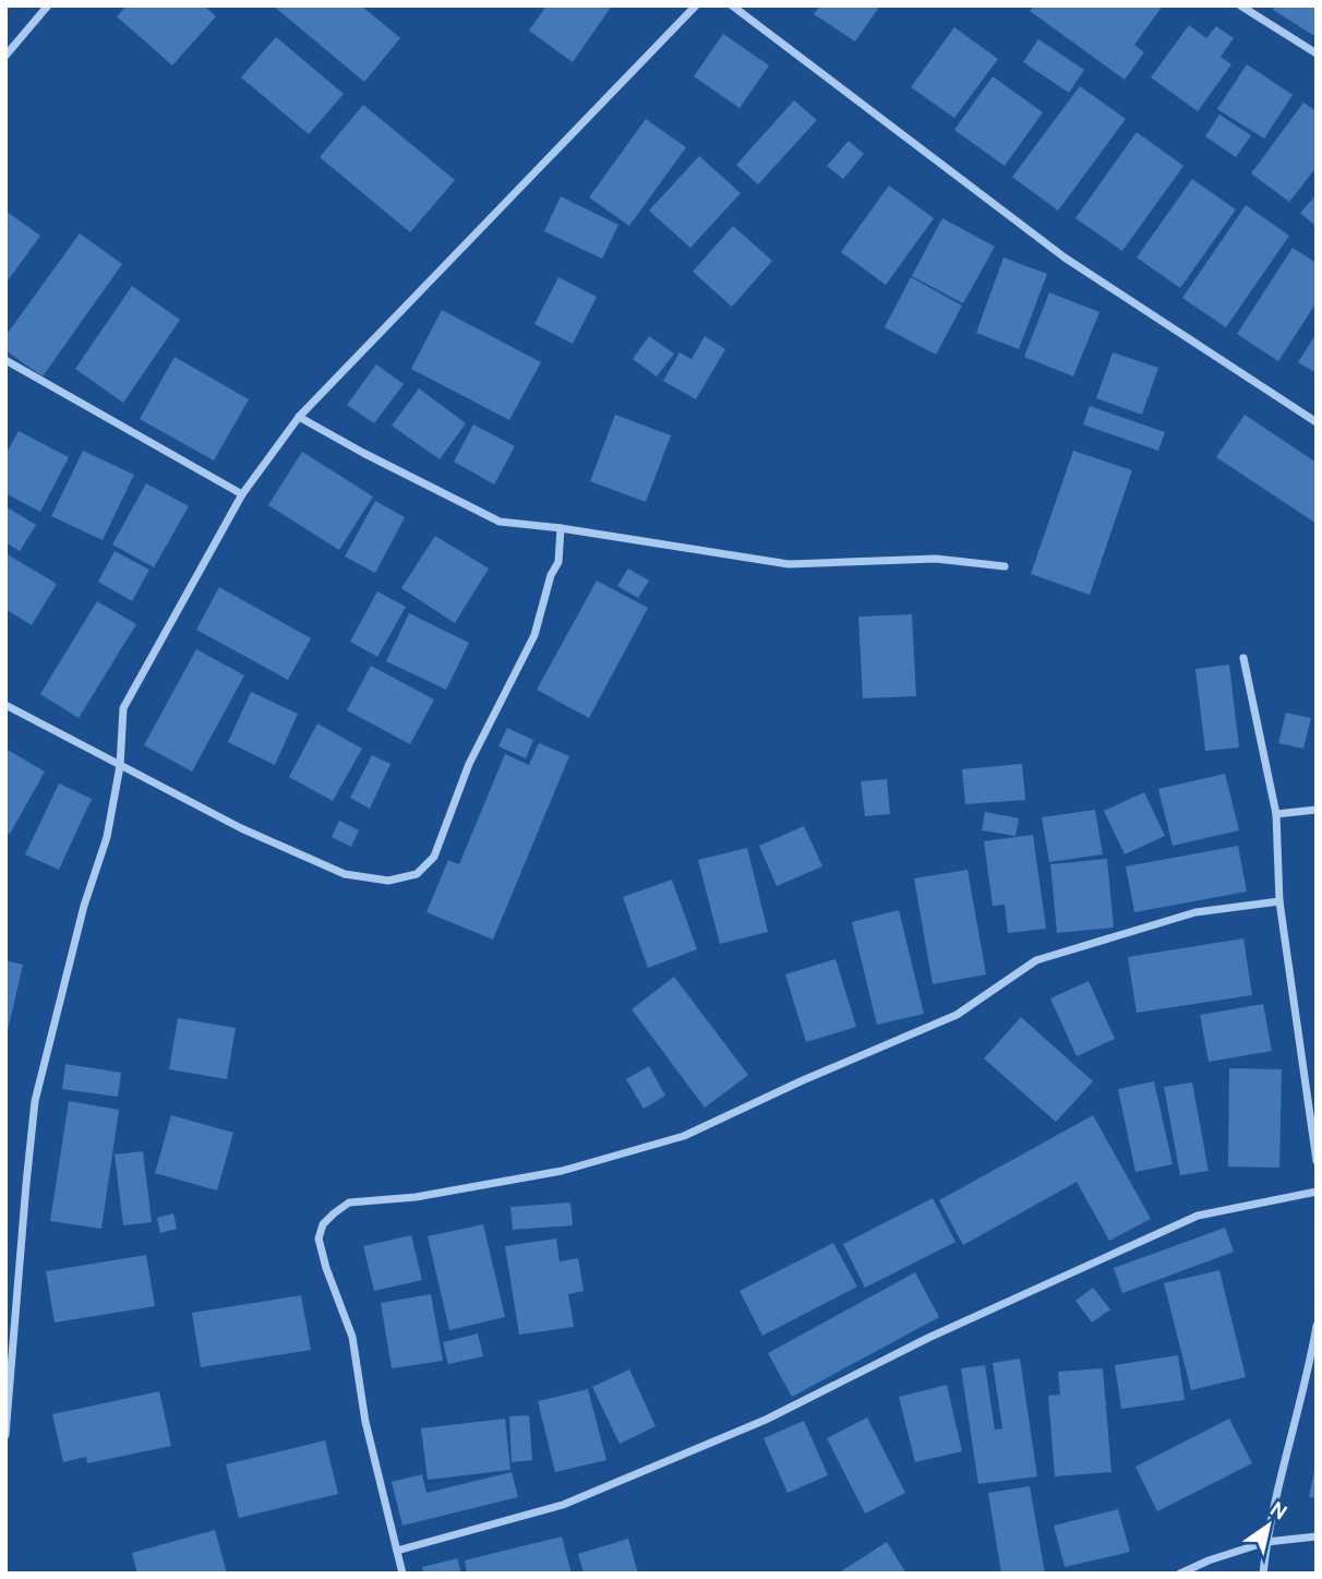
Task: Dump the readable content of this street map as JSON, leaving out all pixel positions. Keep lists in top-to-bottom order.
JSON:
{
  "north": "top right"
}
